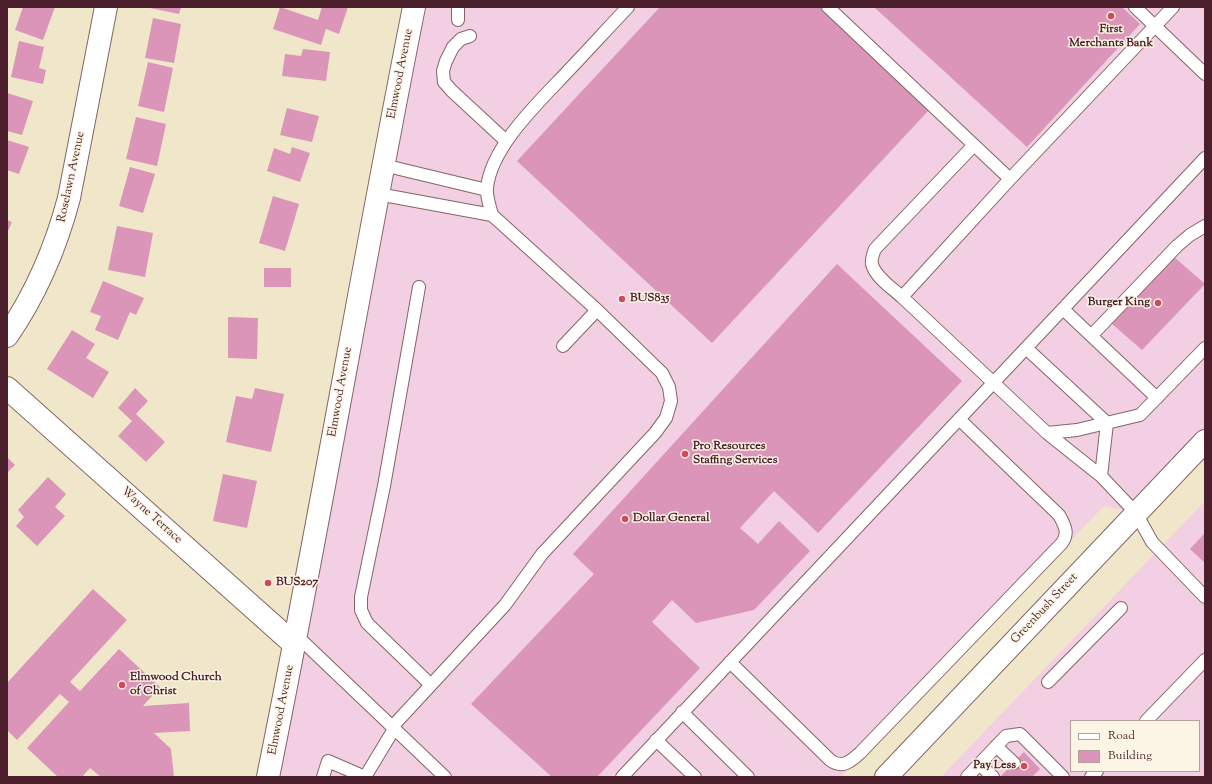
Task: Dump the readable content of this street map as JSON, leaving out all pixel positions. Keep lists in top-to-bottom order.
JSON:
{
  "streets": {
    "main road": [
      "Elmwood Avenue",
      "Roselawn Avenue",
      "Wayne Terrace",
      "Greenbush Street"
    ]
  },
  "crossings": [
    ["Elmwood Avenue", "Wayne Terrace"]
  ],
  "places": [
    "First Merchants Bank",
    "BUS835",
    "Burger King",
    "Pro Resources Staffing Services",
    "Dollar General",
    "BUS207",
    "Elmwood Church of Christ",
    "Pay Less"
  ],
  "legend": ["Road", "Building"]
}
